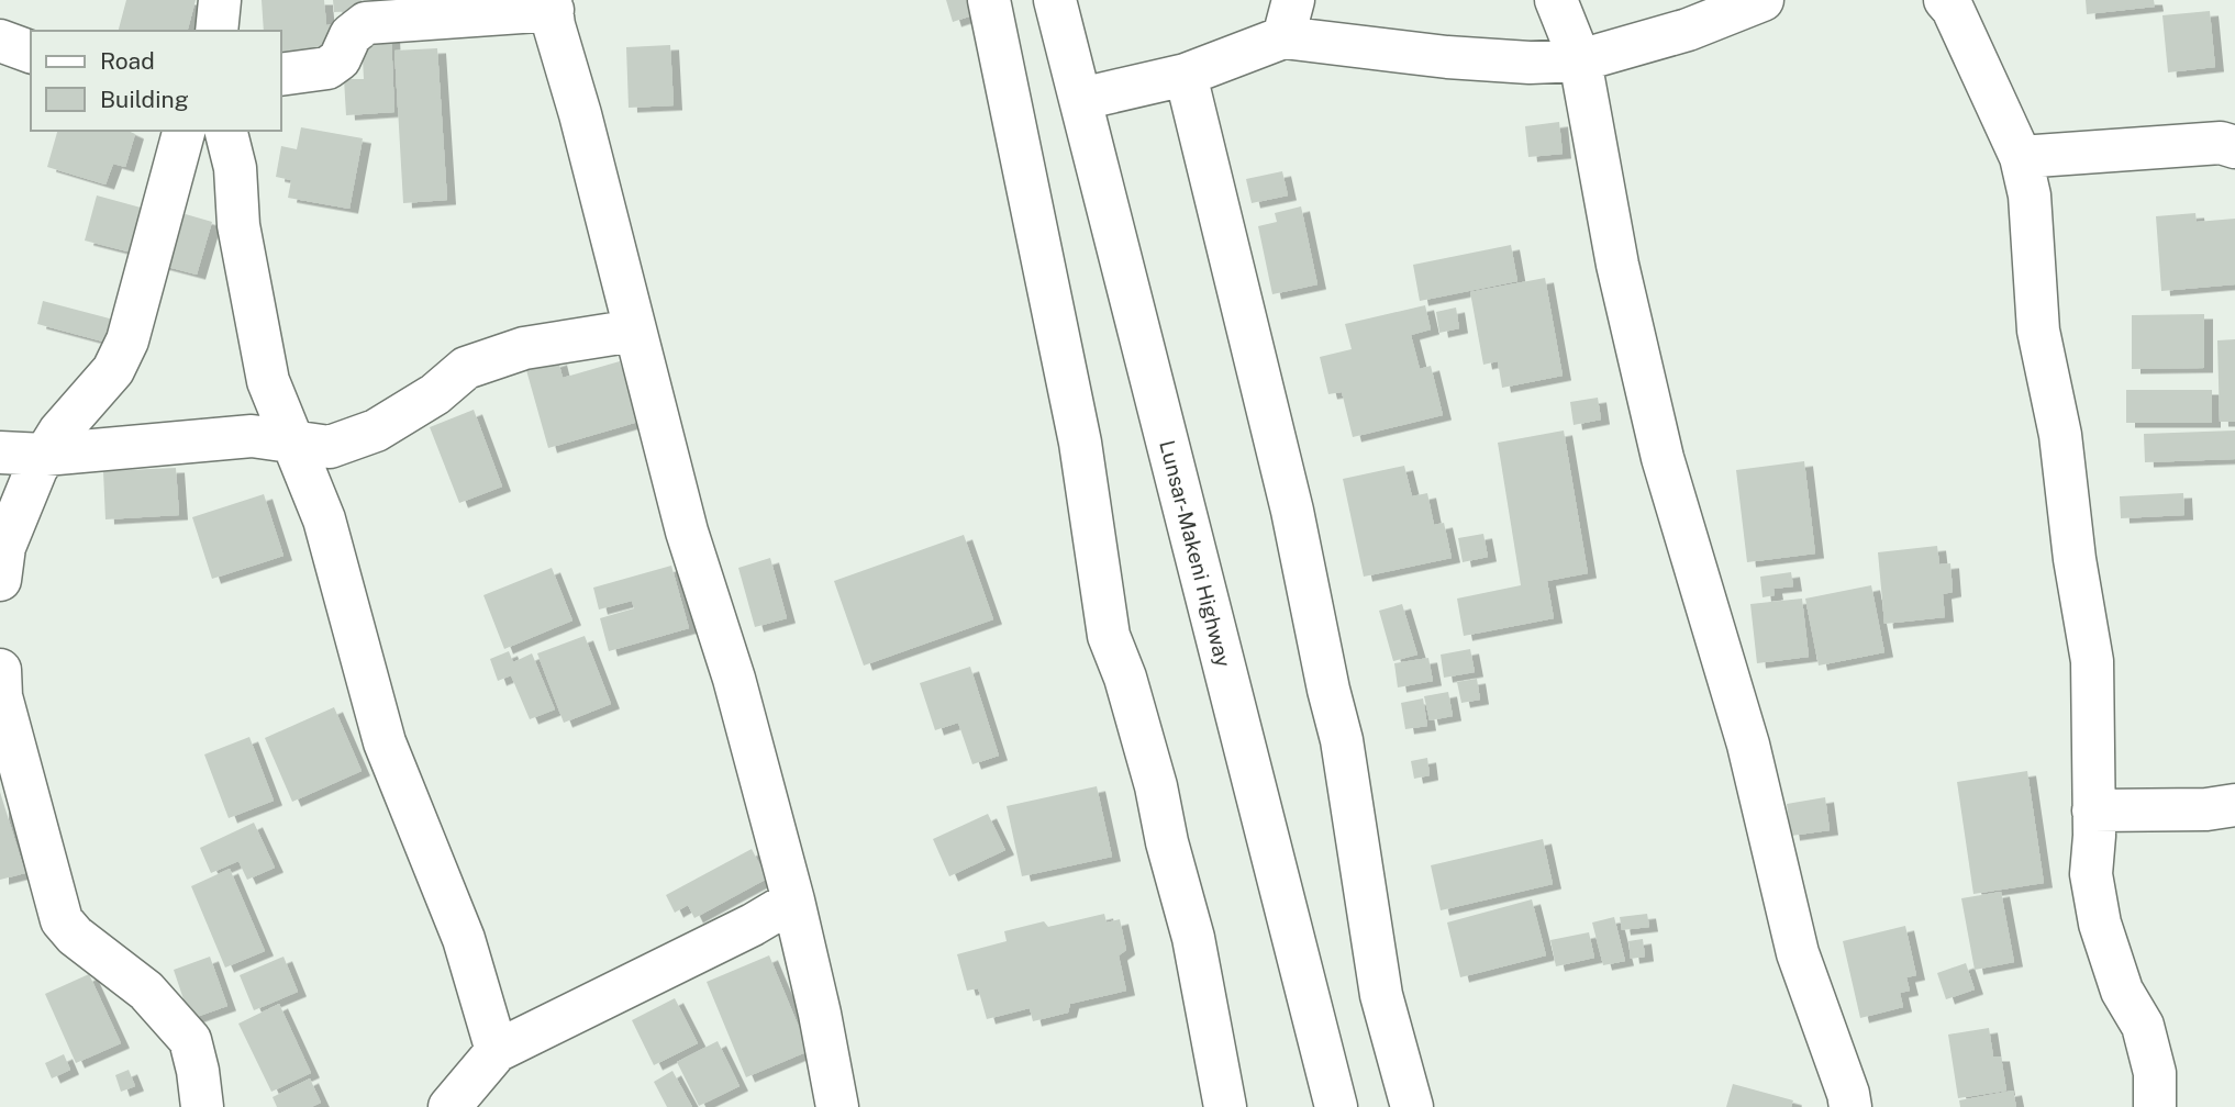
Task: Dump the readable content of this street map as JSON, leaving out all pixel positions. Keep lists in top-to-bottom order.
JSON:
{
  "streets": {
    "street": ["Lunsar-Makeni Highway"]
  },
  "legend": ["Road", "Building"]
}
